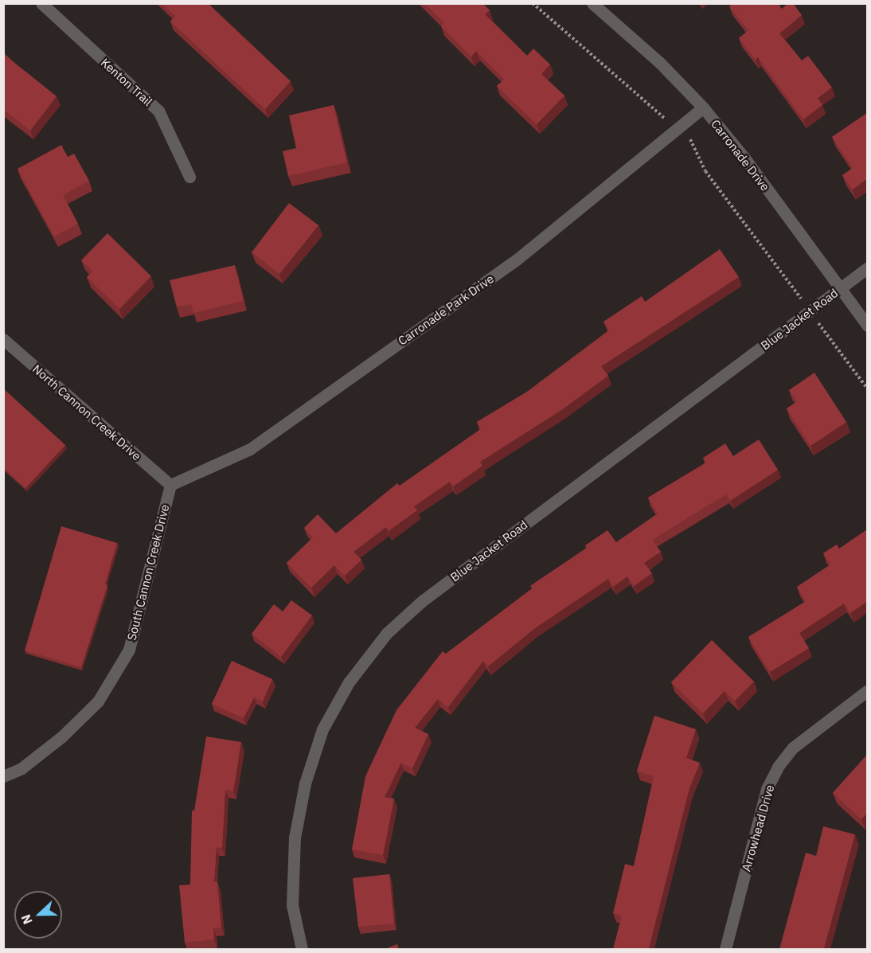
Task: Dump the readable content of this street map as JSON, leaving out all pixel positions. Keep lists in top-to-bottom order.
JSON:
{
  "streets": {
    "street": [
      "Kenton Trail",
      "Carronade Drive",
      "Carronade Park Drive",
      "Blue Jacket Road",
      "North Cannon Creek Drive",
      "South Cannon Creek Drive",
      "Arrowhead Drive"
    ]
  },
  "crossings": [
    ["Carronade Drive", "Carronade Park Drive"],
    ["Carronade Drive", "Blue Jacket Road"],
    ["Carronade Park Drive", "North Cannon Creek Drive"],
    ["Carronade Park Drive", "South Cannon Creek Drive"],
    ["North Cannon Creek Drive", "South Cannon Creek Drive"]
  ],
  "north": "left"
}
